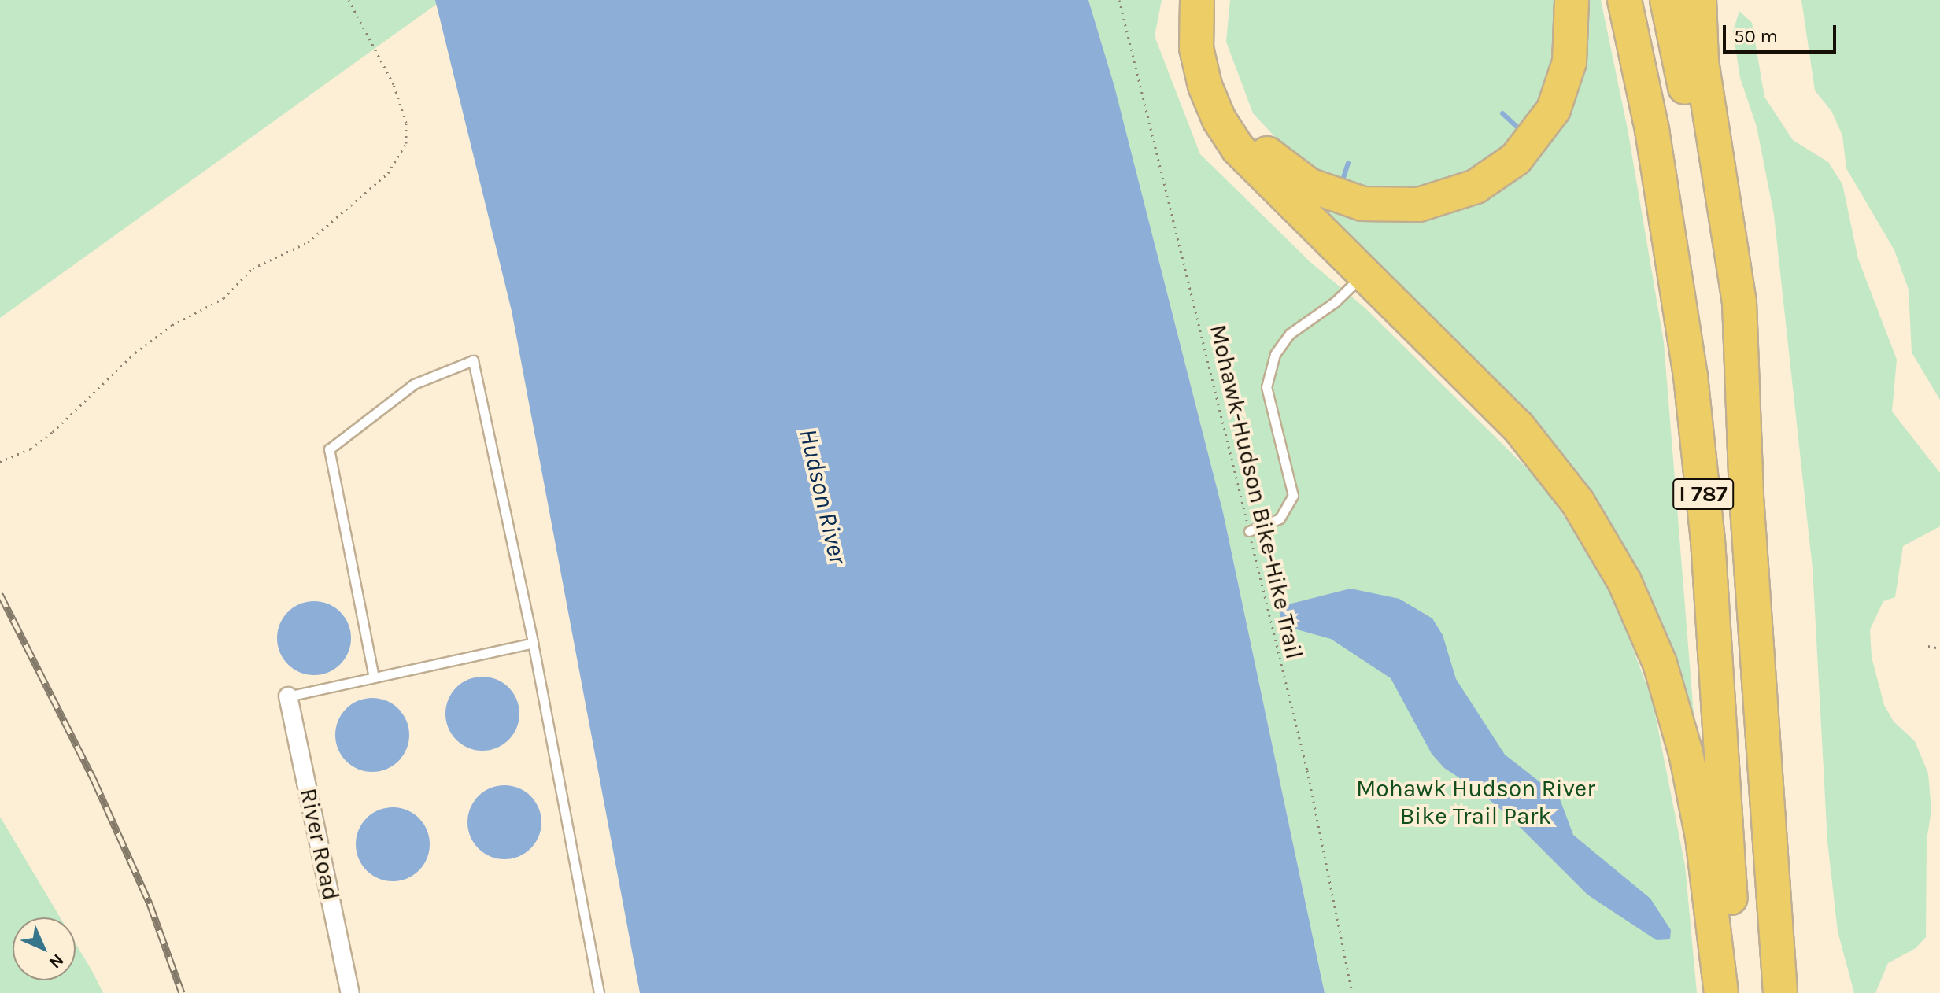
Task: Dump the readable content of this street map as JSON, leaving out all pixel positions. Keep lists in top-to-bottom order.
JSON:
{
  "streets": {
    "highway": ["I 787"],
    "street": ["River Road"],
    "path": ["Mohawk-Hudson Bike-Hike Trail"]
  },
  "water": ["Hudson River"],
  "parks": ["Mohawk Hudson River Bike Trail Park"],
  "scale_bar": "50 m",
  "north": "bottom right"
}
